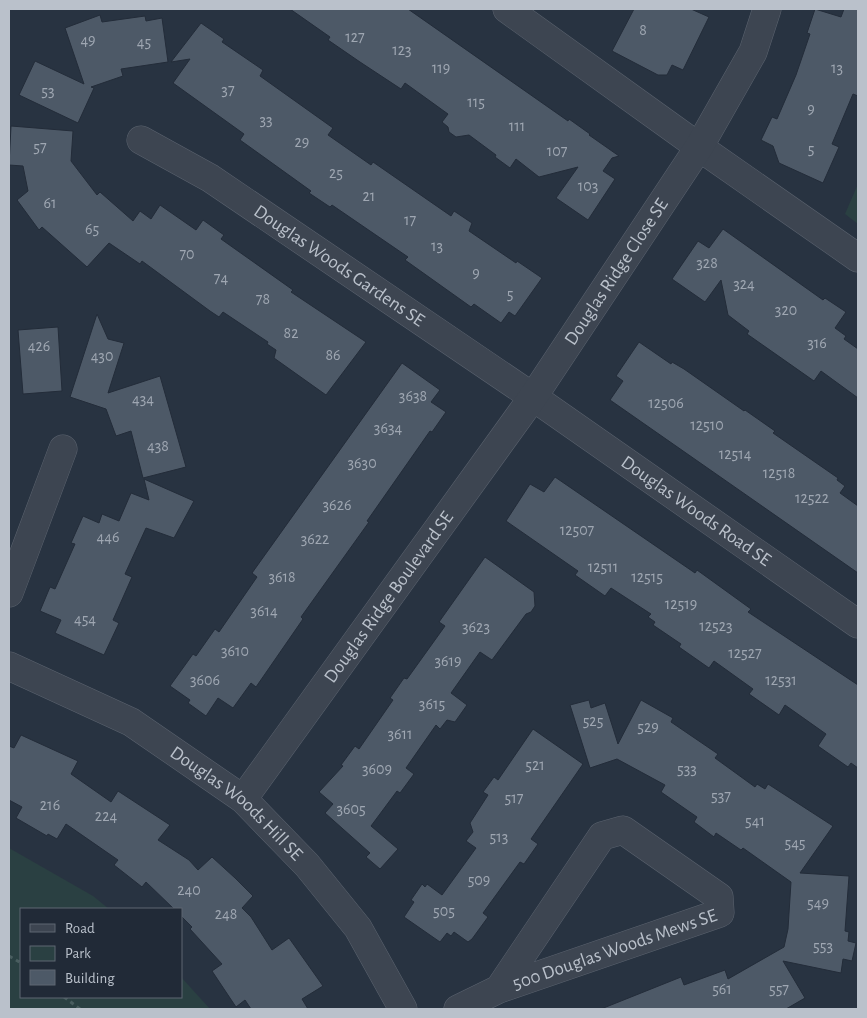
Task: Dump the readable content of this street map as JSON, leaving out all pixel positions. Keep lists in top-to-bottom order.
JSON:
{
  "streets": {
    "street": [
      "Douglas Woods Gardens SE",
      "Douglas Ridge Close SE",
      "Douglas Woods Road SE",
      "Douglas Ridge Boulevard SE",
      "Douglas Woods Hill SE",
      "500 Douglas Woods Mews SE"
    ]
  },
  "crossings": [
    ["Douglas Woods Gardens SE", "Douglas Ridge Close SE"],
    ["Douglas Woods Gardens SE", "Douglas Woods Road SE"],
    ["Douglas Woods Gardens SE", "Douglas Ridge Boulevard SE"],
    ["Douglas Ridge Close SE", "Douglas Woods Road SE"],
    ["Douglas Ridge Close SE", "Douglas Ridge Boulevard SE"],
    ["Douglas Woods Road SE", "Douglas Ridge Boulevard SE"],
    ["Douglas Ridge Boulevard SE", "Douglas Woods Hill SE"]
  ],
  "house_numbers": [
    "8",
    "127",
    "49",
    "45",
    "123",
    "119",
    "13",
    "37",
    "53",
    "115",
    "9",
    "33",
    "111",
    "29",
    "57",
    "5",
    "107",
    "25",
    "103",
    "21",
    "61",
    "17",
    "65",
    "13",
    "70",
    "328",
    "9",
    "74",
    "324",
    "5",
    "78",
    "320",
    "82",
    "316",
    "426",
    "86",
    "430",
    "3638",
    "434",
    "12506",
    "12510",
    "3634",
    "438",
    "12514",
    "3630",
    "12518",
    "12522",
    "3626",
    "12507",
    "446",
    "3622",
    "12511",
    "3618",
    "12515",
    "12519",
    "3614",
    "454",
    "12523",
    "3623",
    "3610",
    "12527",
    "3619",
    "3606",
    "12531",
    "3615",
    "525",
    "529",
    "3611",
    "521",
    "3609",
    "533",
    "537",
    "517",
    "216",
    "3605",
    "224",
    "541",
    "513",
    "545",
    "509",
    "240",
    "549",
    "505",
    "248",
    "553",
    "561",
    "557"
  ],
  "legend": ["Road", "Park", "Building"]
}
